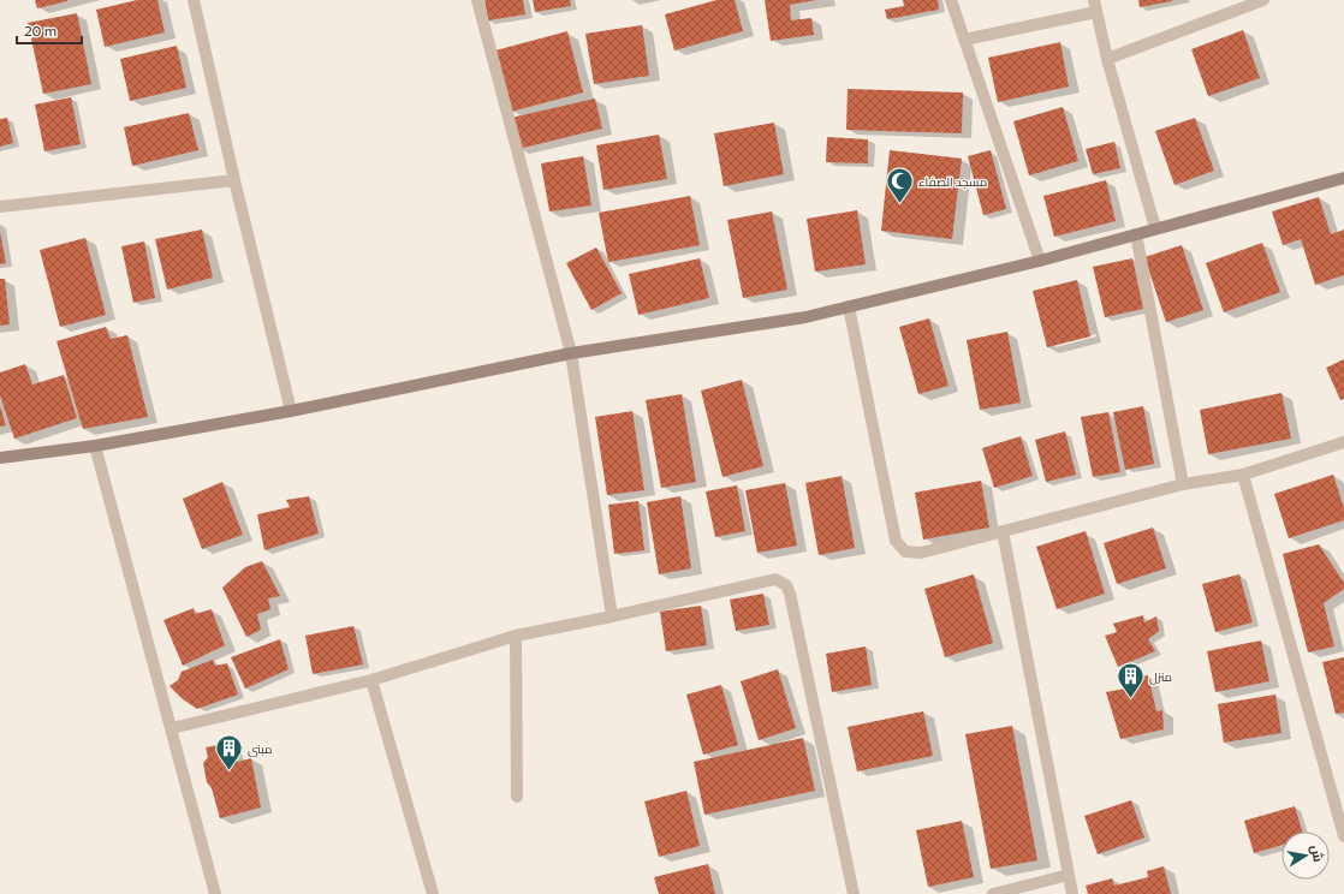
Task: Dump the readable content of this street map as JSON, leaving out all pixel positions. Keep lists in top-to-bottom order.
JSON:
{
  "places": {
    "mosque": ["مسجد الصفاء"],
    "building": ["منزل", "مبنى"]
  },
  "scale_bar": "20 m",
  "north": "right"
}
